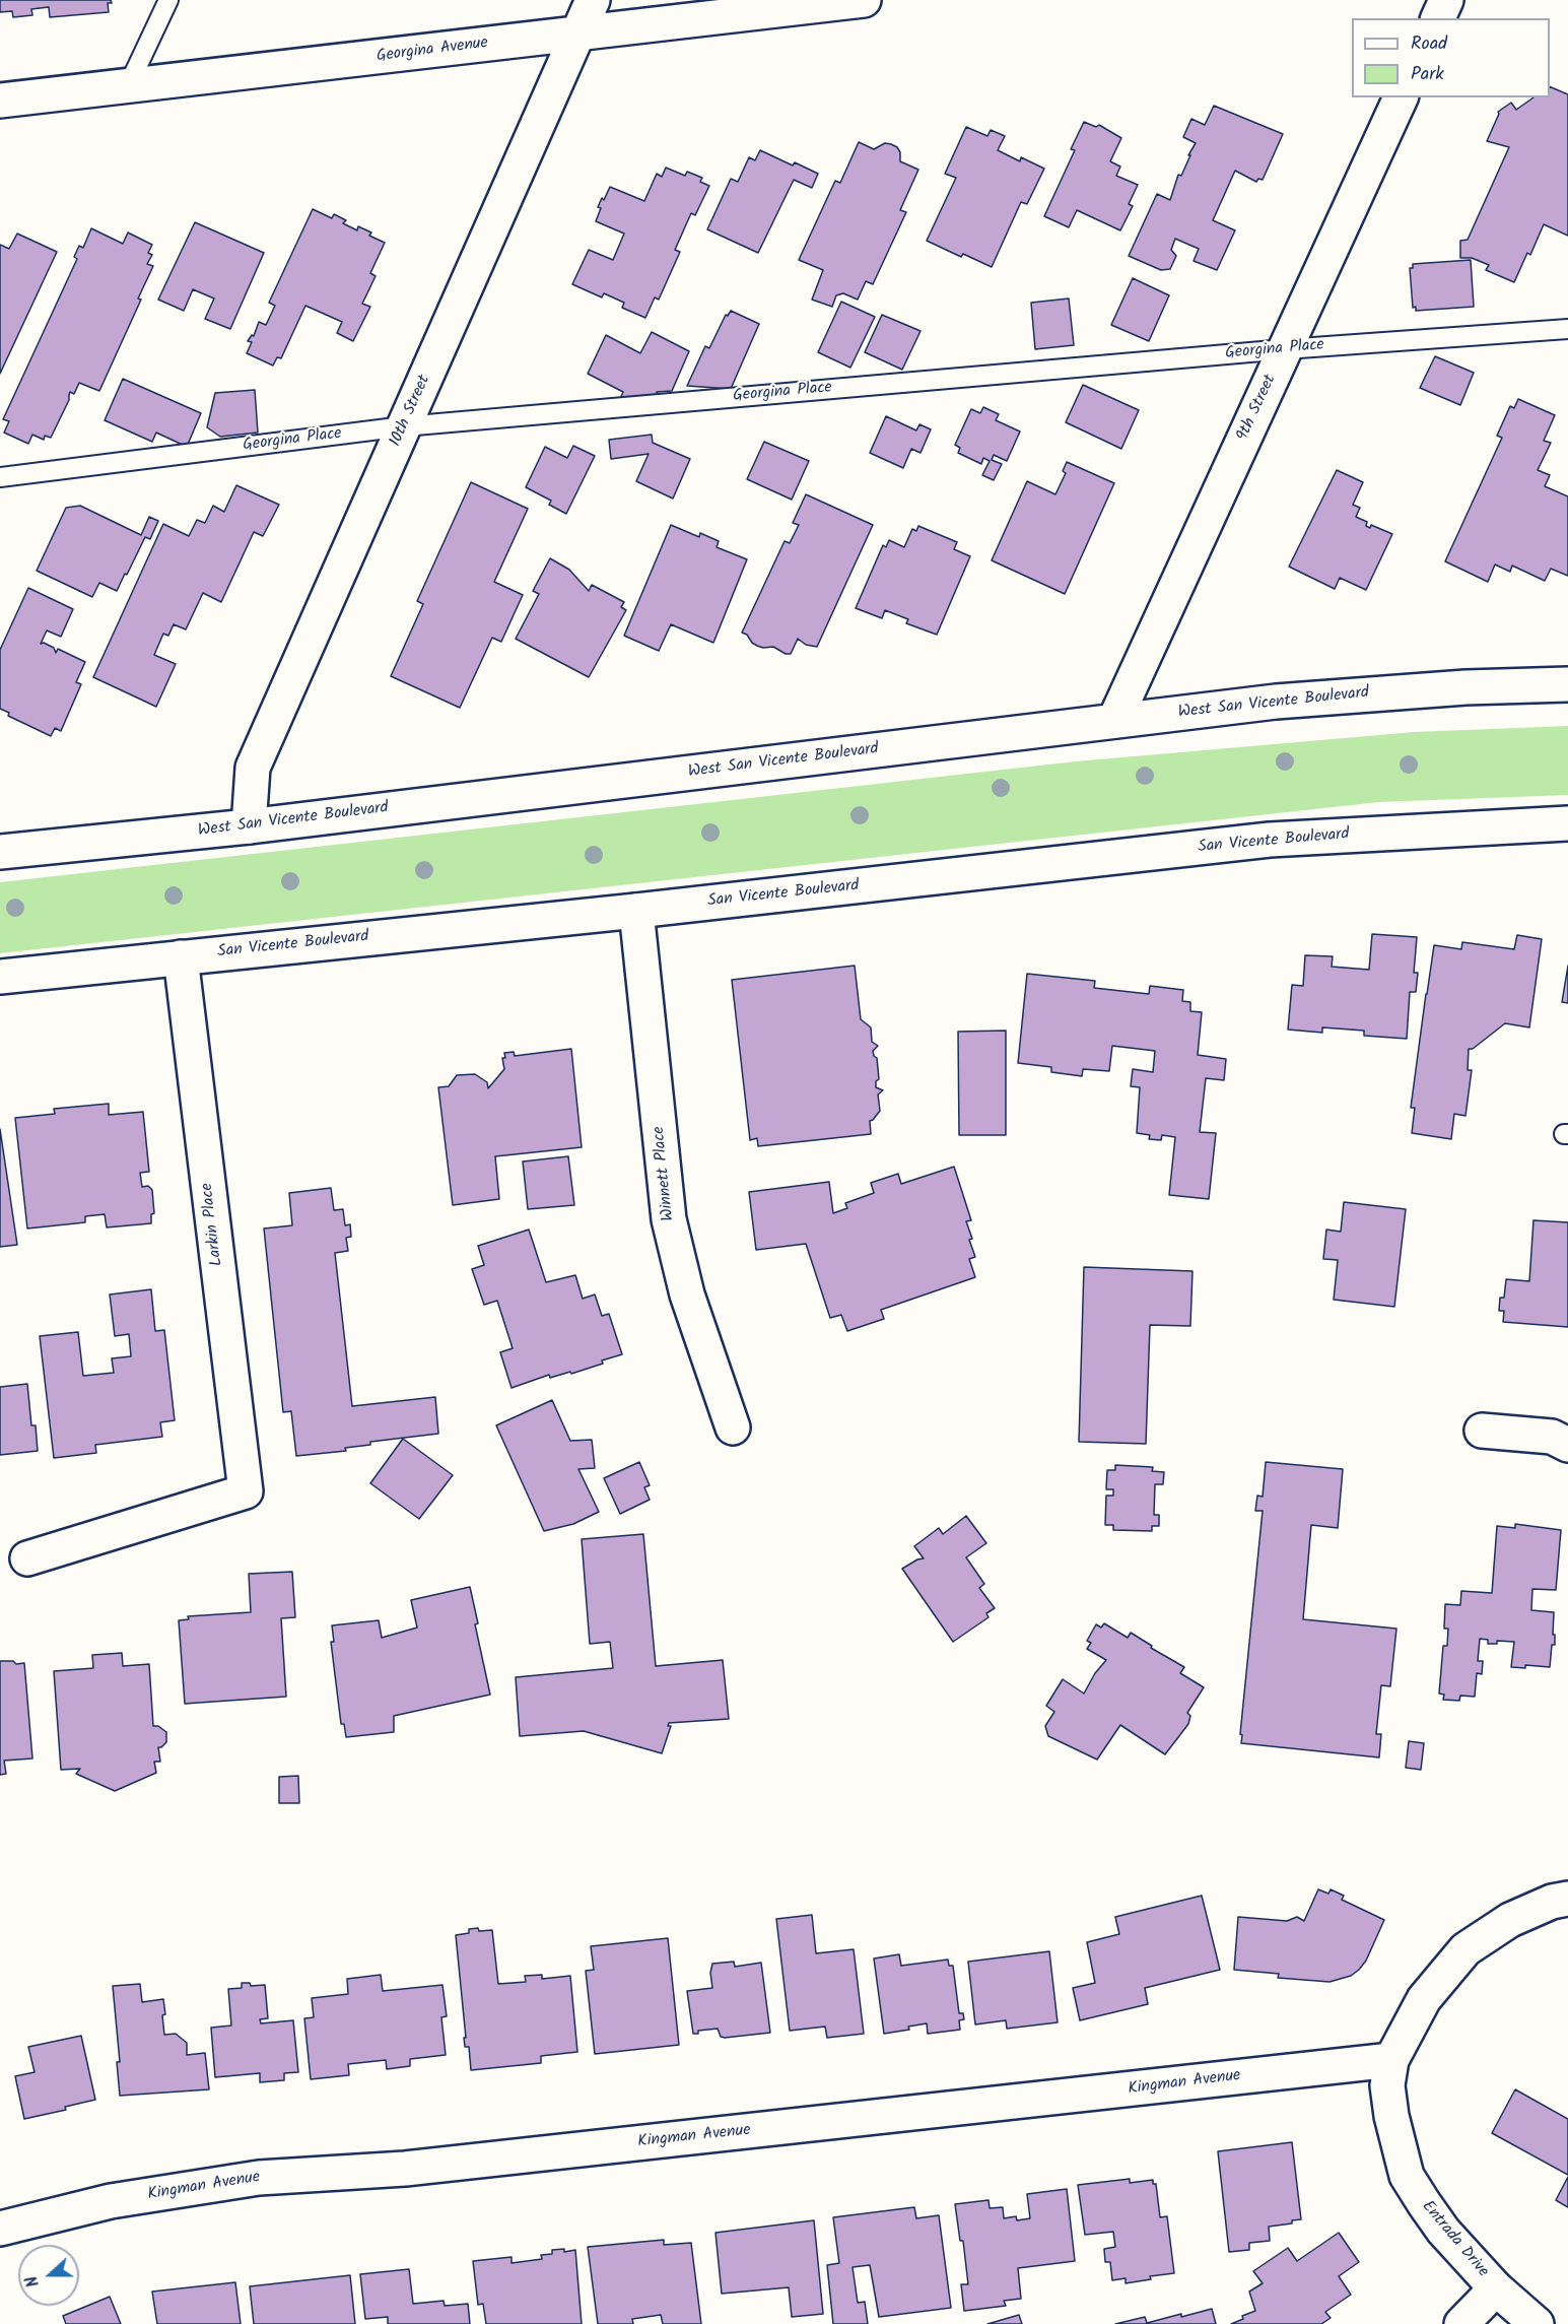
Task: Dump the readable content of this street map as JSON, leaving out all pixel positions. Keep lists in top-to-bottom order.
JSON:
{
  "streets": {
    "street": [
      "Georgina Avenue",
      "9th Street",
      "10th Street",
      "West San Vicente Boulevard",
      "San Vicente Boulevard",
      "Winnett Place",
      "Larkin Place",
      "Kingman Avenue",
      "Entrada Drive"
    ],
    "lane": ["Georgina Place"]
  },
  "crossings": [
    ["Georgina Avenue", "10th Street"],
    ["Georgina Place", "9th Street"],
    ["Georgina Place", "10th Street"],
    ["9th Street", "West San Vicente Boulevard"],
    ["10th Street", "West San Vicente Boulevard"],
    ["San Vicente Boulevard", "Winnett Place"],
    ["San Vicente Boulevard", "Larkin Place"],
    ["Kingman Avenue", "Entrada Drive"]
  ],
  "legend": ["Road", "Park"],
  "north": "left"
}
